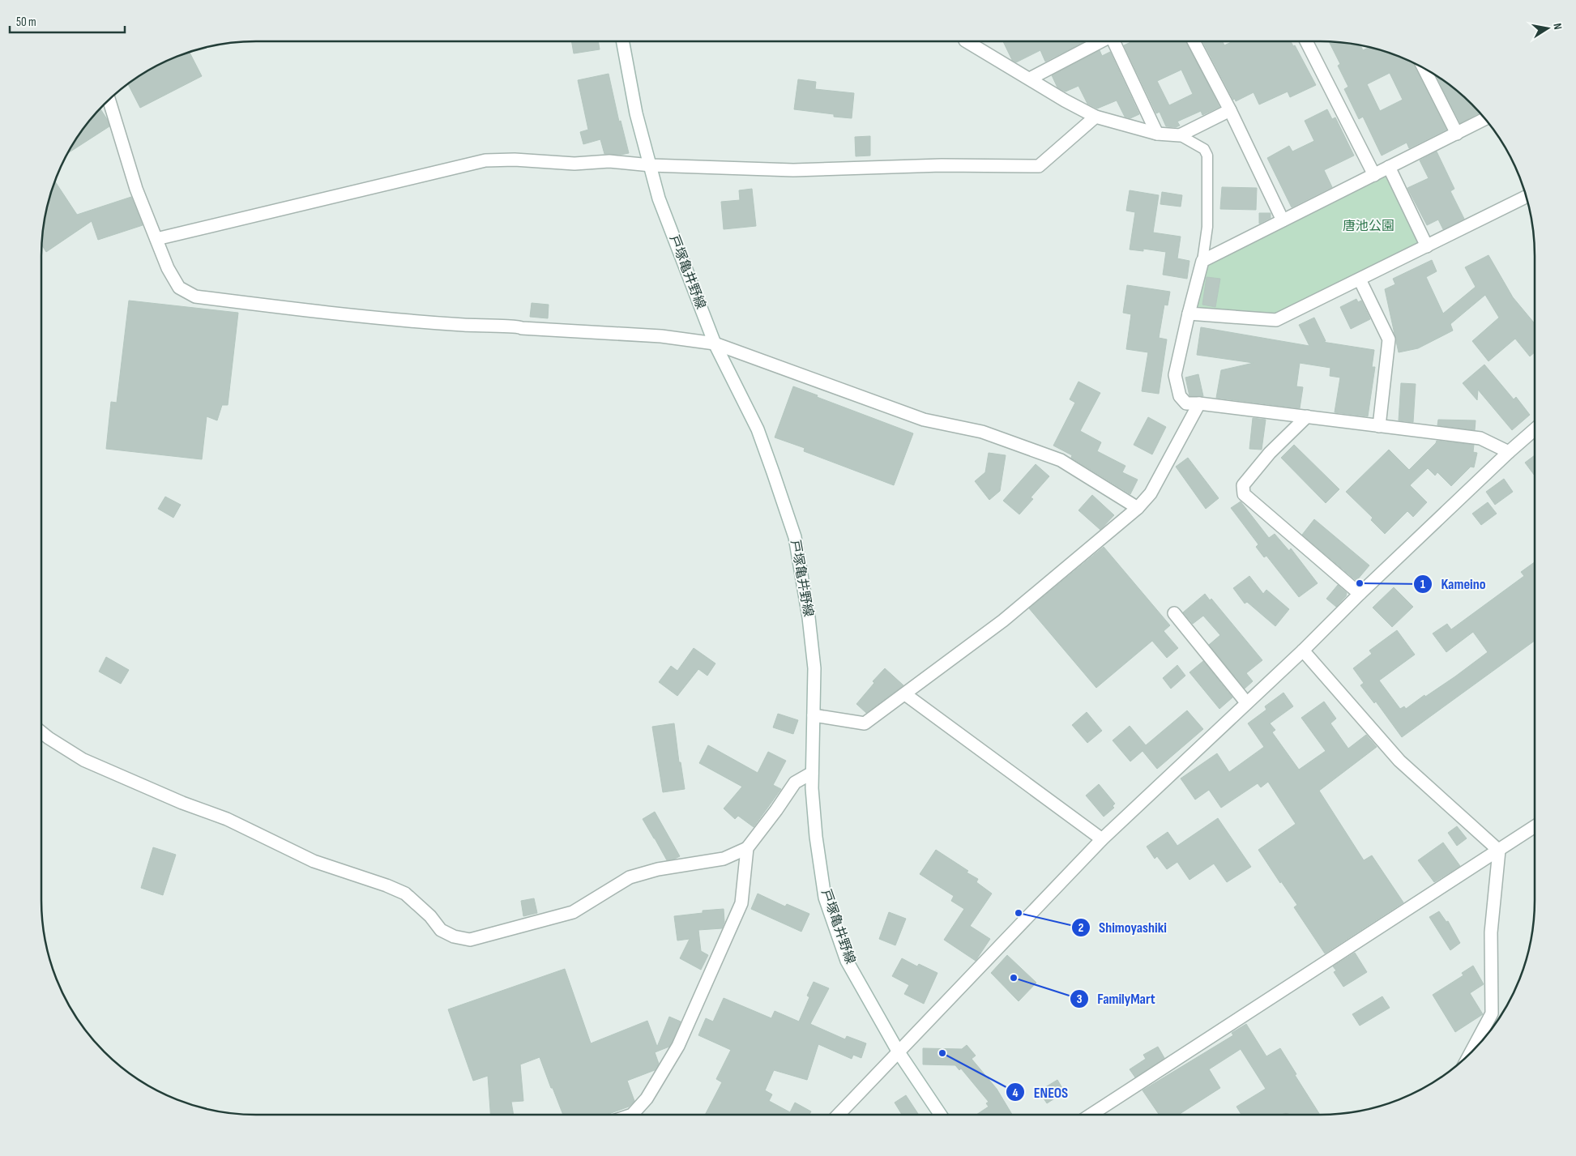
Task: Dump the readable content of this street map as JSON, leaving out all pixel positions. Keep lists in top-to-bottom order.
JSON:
{
  "streets": {
    "street": ["戸塚亀井野線"]
  },
  "parks": ["唐池公園"],
  "places": [
    "Kameino",
    "Shimoyashiki",
    "FamilyMart",
    "ENEOS"
  ],
  "scale_bar": "50 m",
  "north": "right"
}
